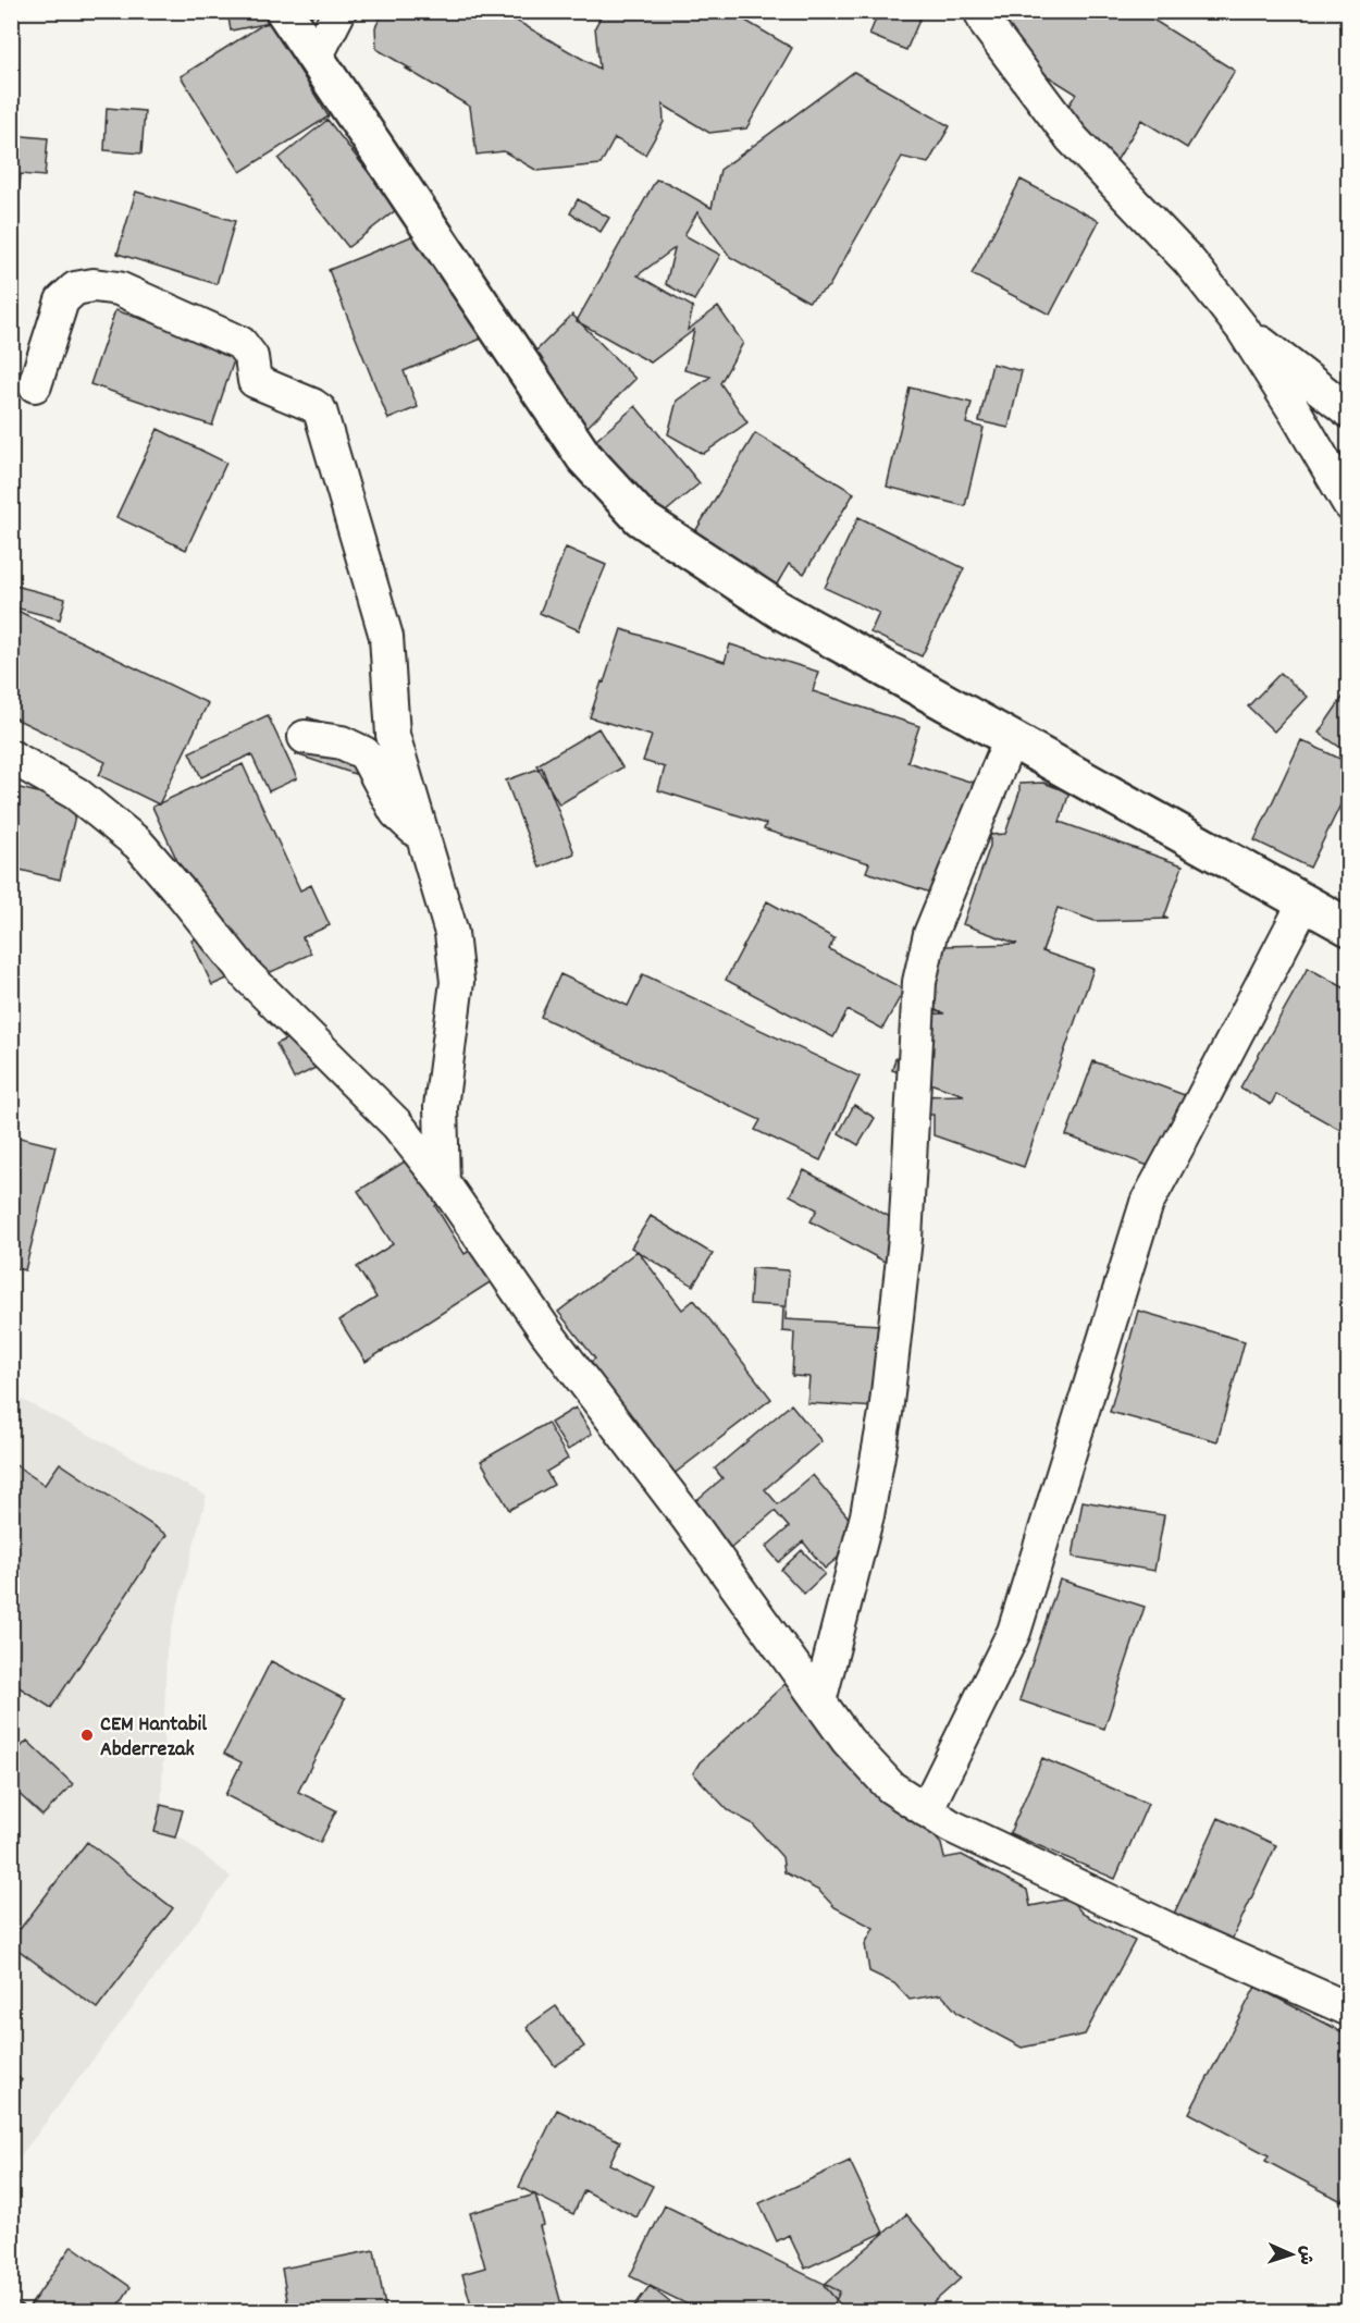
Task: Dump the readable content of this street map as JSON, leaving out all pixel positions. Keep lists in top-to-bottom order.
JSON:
{
  "places": ["CEM Hantabil Abderrezak"],
  "north": "right"
}
